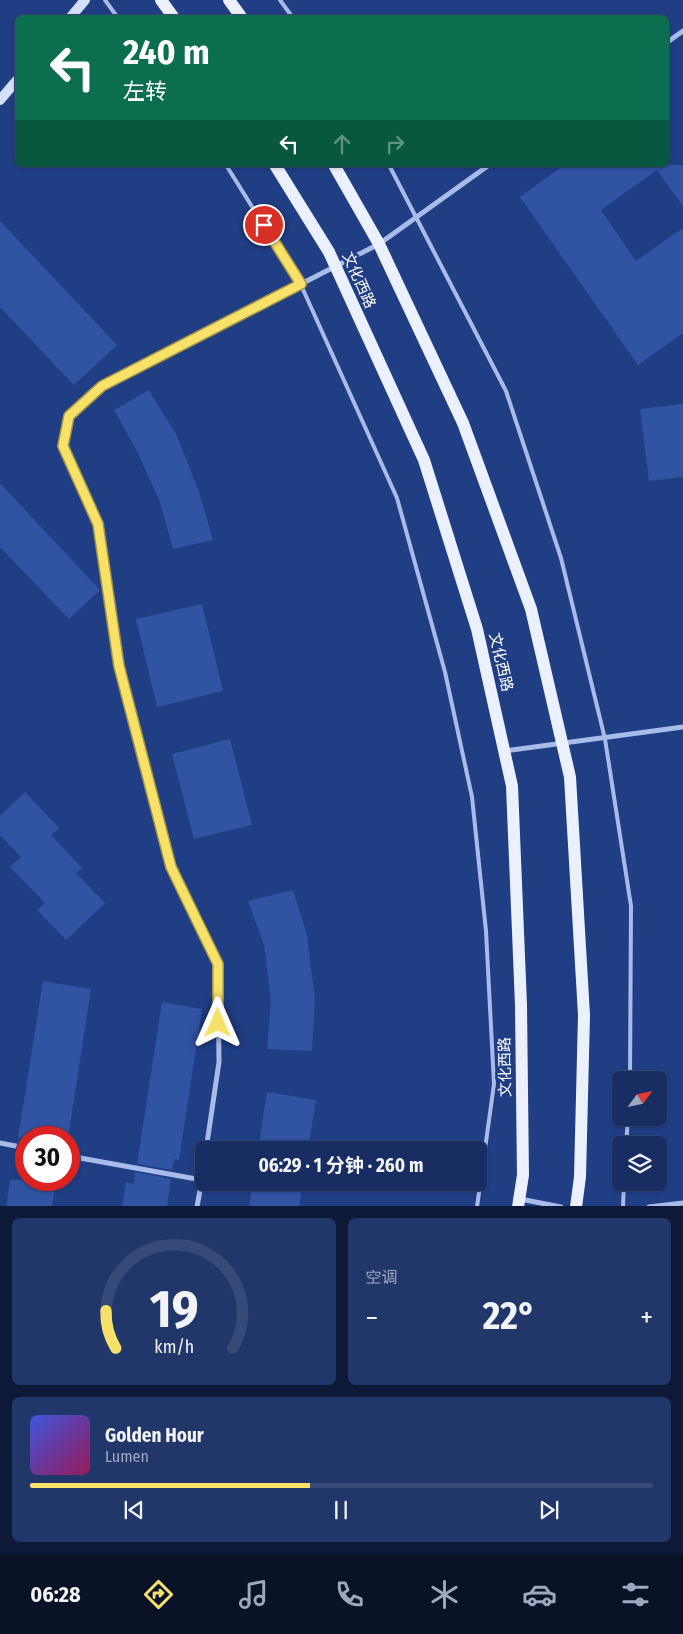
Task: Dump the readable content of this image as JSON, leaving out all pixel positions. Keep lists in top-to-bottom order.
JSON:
{
  "streets": {
    "main road": ["文化西路"]
  },
  "north": "top right",
  "page": {
    "turn": ["240 m", "左转"],
    "limit": "30",
    "trip": "06:29 · 1 分钟 · 260 m",
    "tile": "空调",
    "heat": ["−", "22°", "+"],
    "song": ["Golden Hour", "Lumen"],
    "tabs": "06:28",
    "gauge": ["19", "km/h"]
  }
}
